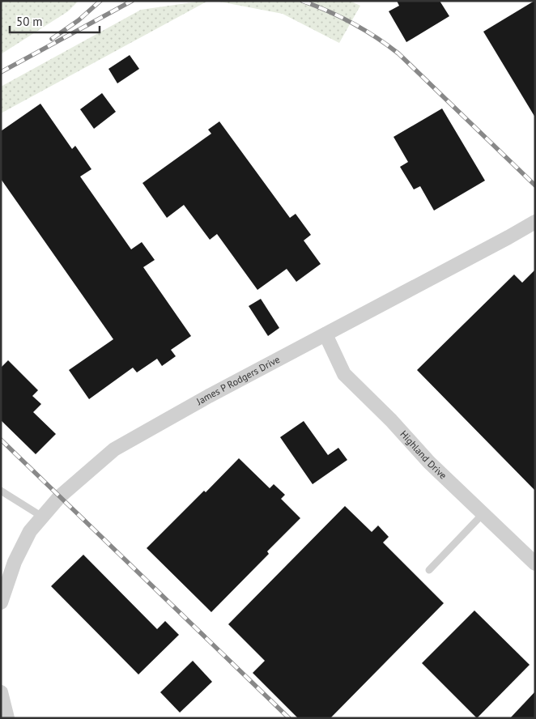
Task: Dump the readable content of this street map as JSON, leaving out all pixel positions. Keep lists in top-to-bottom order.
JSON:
{
  "streets": {
    "street": ["James P Rodgers Drive", "Highland Drive"]
  },
  "crossings": [
    ["James P Rodgers Drive", "Highland Drive"]
  ],
  "scale_bar": "50 m"
}
